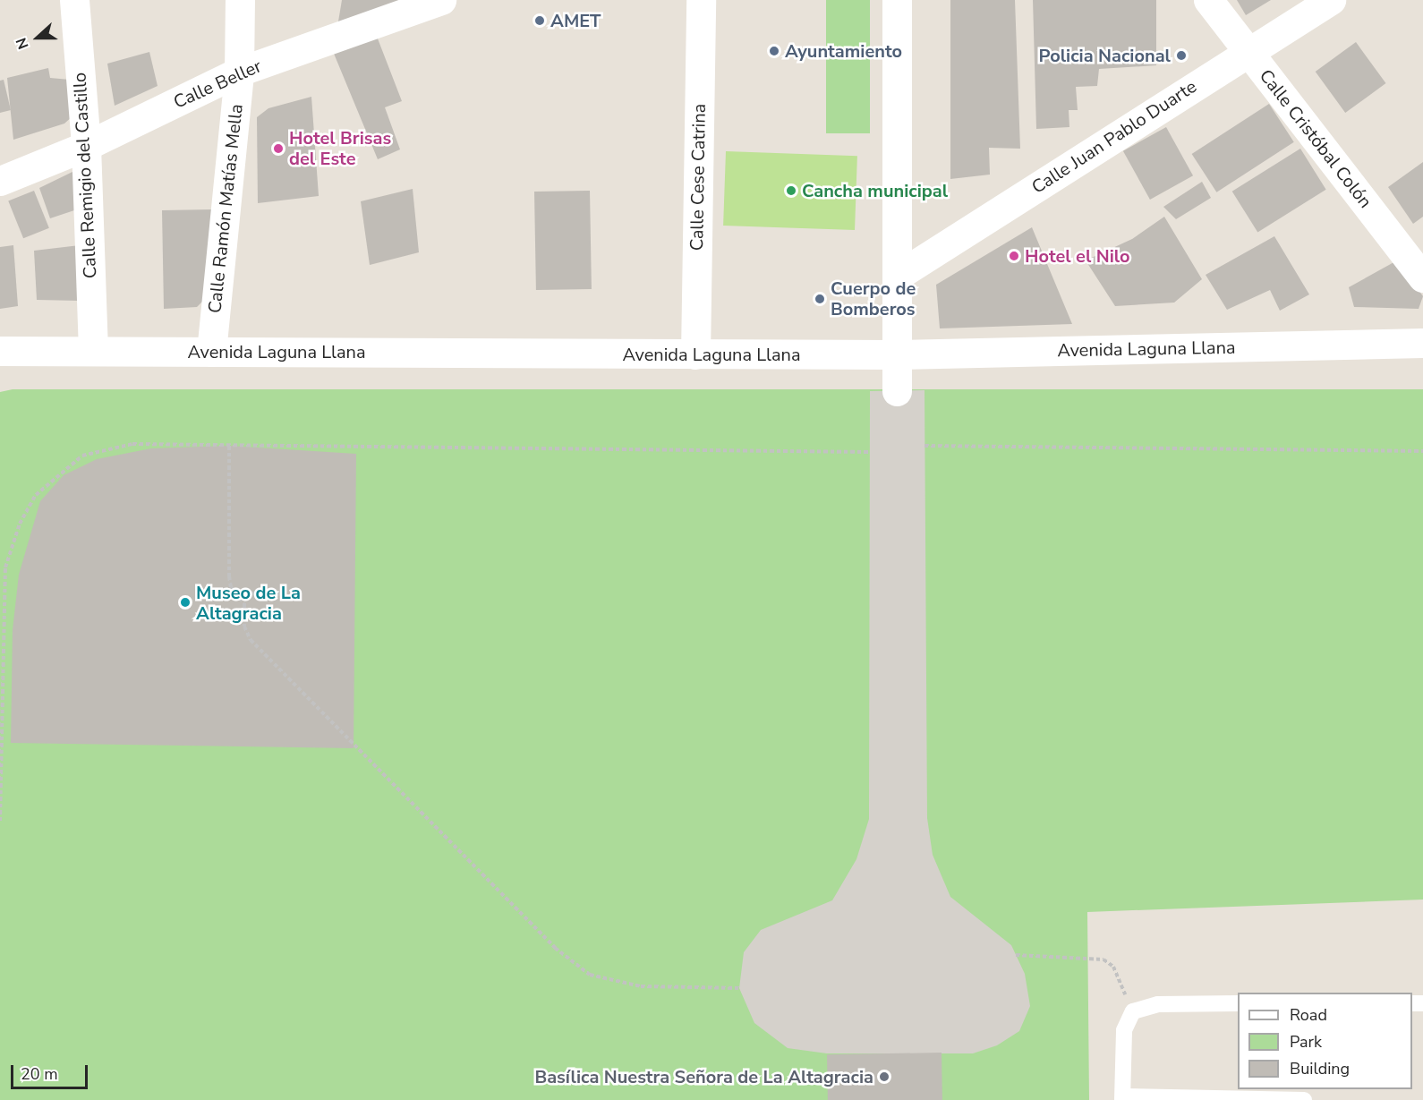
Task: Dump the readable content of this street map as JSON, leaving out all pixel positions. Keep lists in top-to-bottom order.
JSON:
{
  "streets": {
    "street": [
      "Calle Beller",
      "Calle Juan Pablo Duarte",
      "Calle Cristóbal Colón",
      "Calle Remigio del Castillo",
      "Calle Cese Catrina",
      "Calle Ramón Matías Mella",
      "Avenida Laguna Llana"
    ]
  },
  "crossings": [
    ["Calle Beller", "Calle Remigio del Castillo"],
    ["Calle Beller", "Calle Ramón Matías Mella"],
    ["Calle Juan Pablo Duarte", "Calle Cristóbal Colón"],
    ["Calle Remigio del Castillo", "Avenida Laguna Llana"],
    ["Calle Cese Catrina", "Avenida Laguna Llana"],
    ["Calle Ramón Matías Mella", "Avenida Laguna Llana"]
  ],
  "places": [
    "AMET",
    "Ayuntamiento",
    "Policia Nacional",
    "Hotel Brisas del Este",
    "Cancha municipal",
    "Hotel el Nilo",
    "Cuerpo de Bomberos",
    "Museo de La Altagracia",
    "Basílica Nuestra Señora de La Altagracia"
  ],
  "legend": ["Road", "Park", "Building"],
  "scale_bar": "20 m",
  "north": "left"
}
